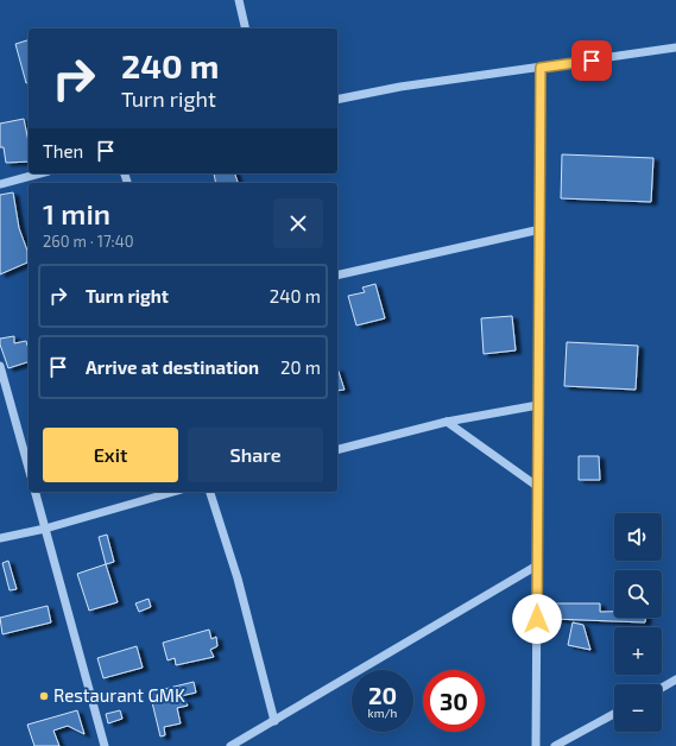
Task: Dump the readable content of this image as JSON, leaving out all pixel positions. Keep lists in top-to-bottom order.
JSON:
{
  "places": ["Restaurant GMK"],
  "page": {
    "turn": ["240 m", "Turn right"],
    "then": "Then",
    "heading": ["1 min", "260 m · 17:40"],
    "list": [
      {
        "name": "Turn right",
        "value": "240 m"
      },
      {
        "name": "Arrive at destination",
        "value": "20 m"
      }
    ],
    "buttons": ["Exit", "Share"],
    "map_buttons": ["+", "−"],
    "speed": "20 km/h",
    "limit": "30"
  }
}
